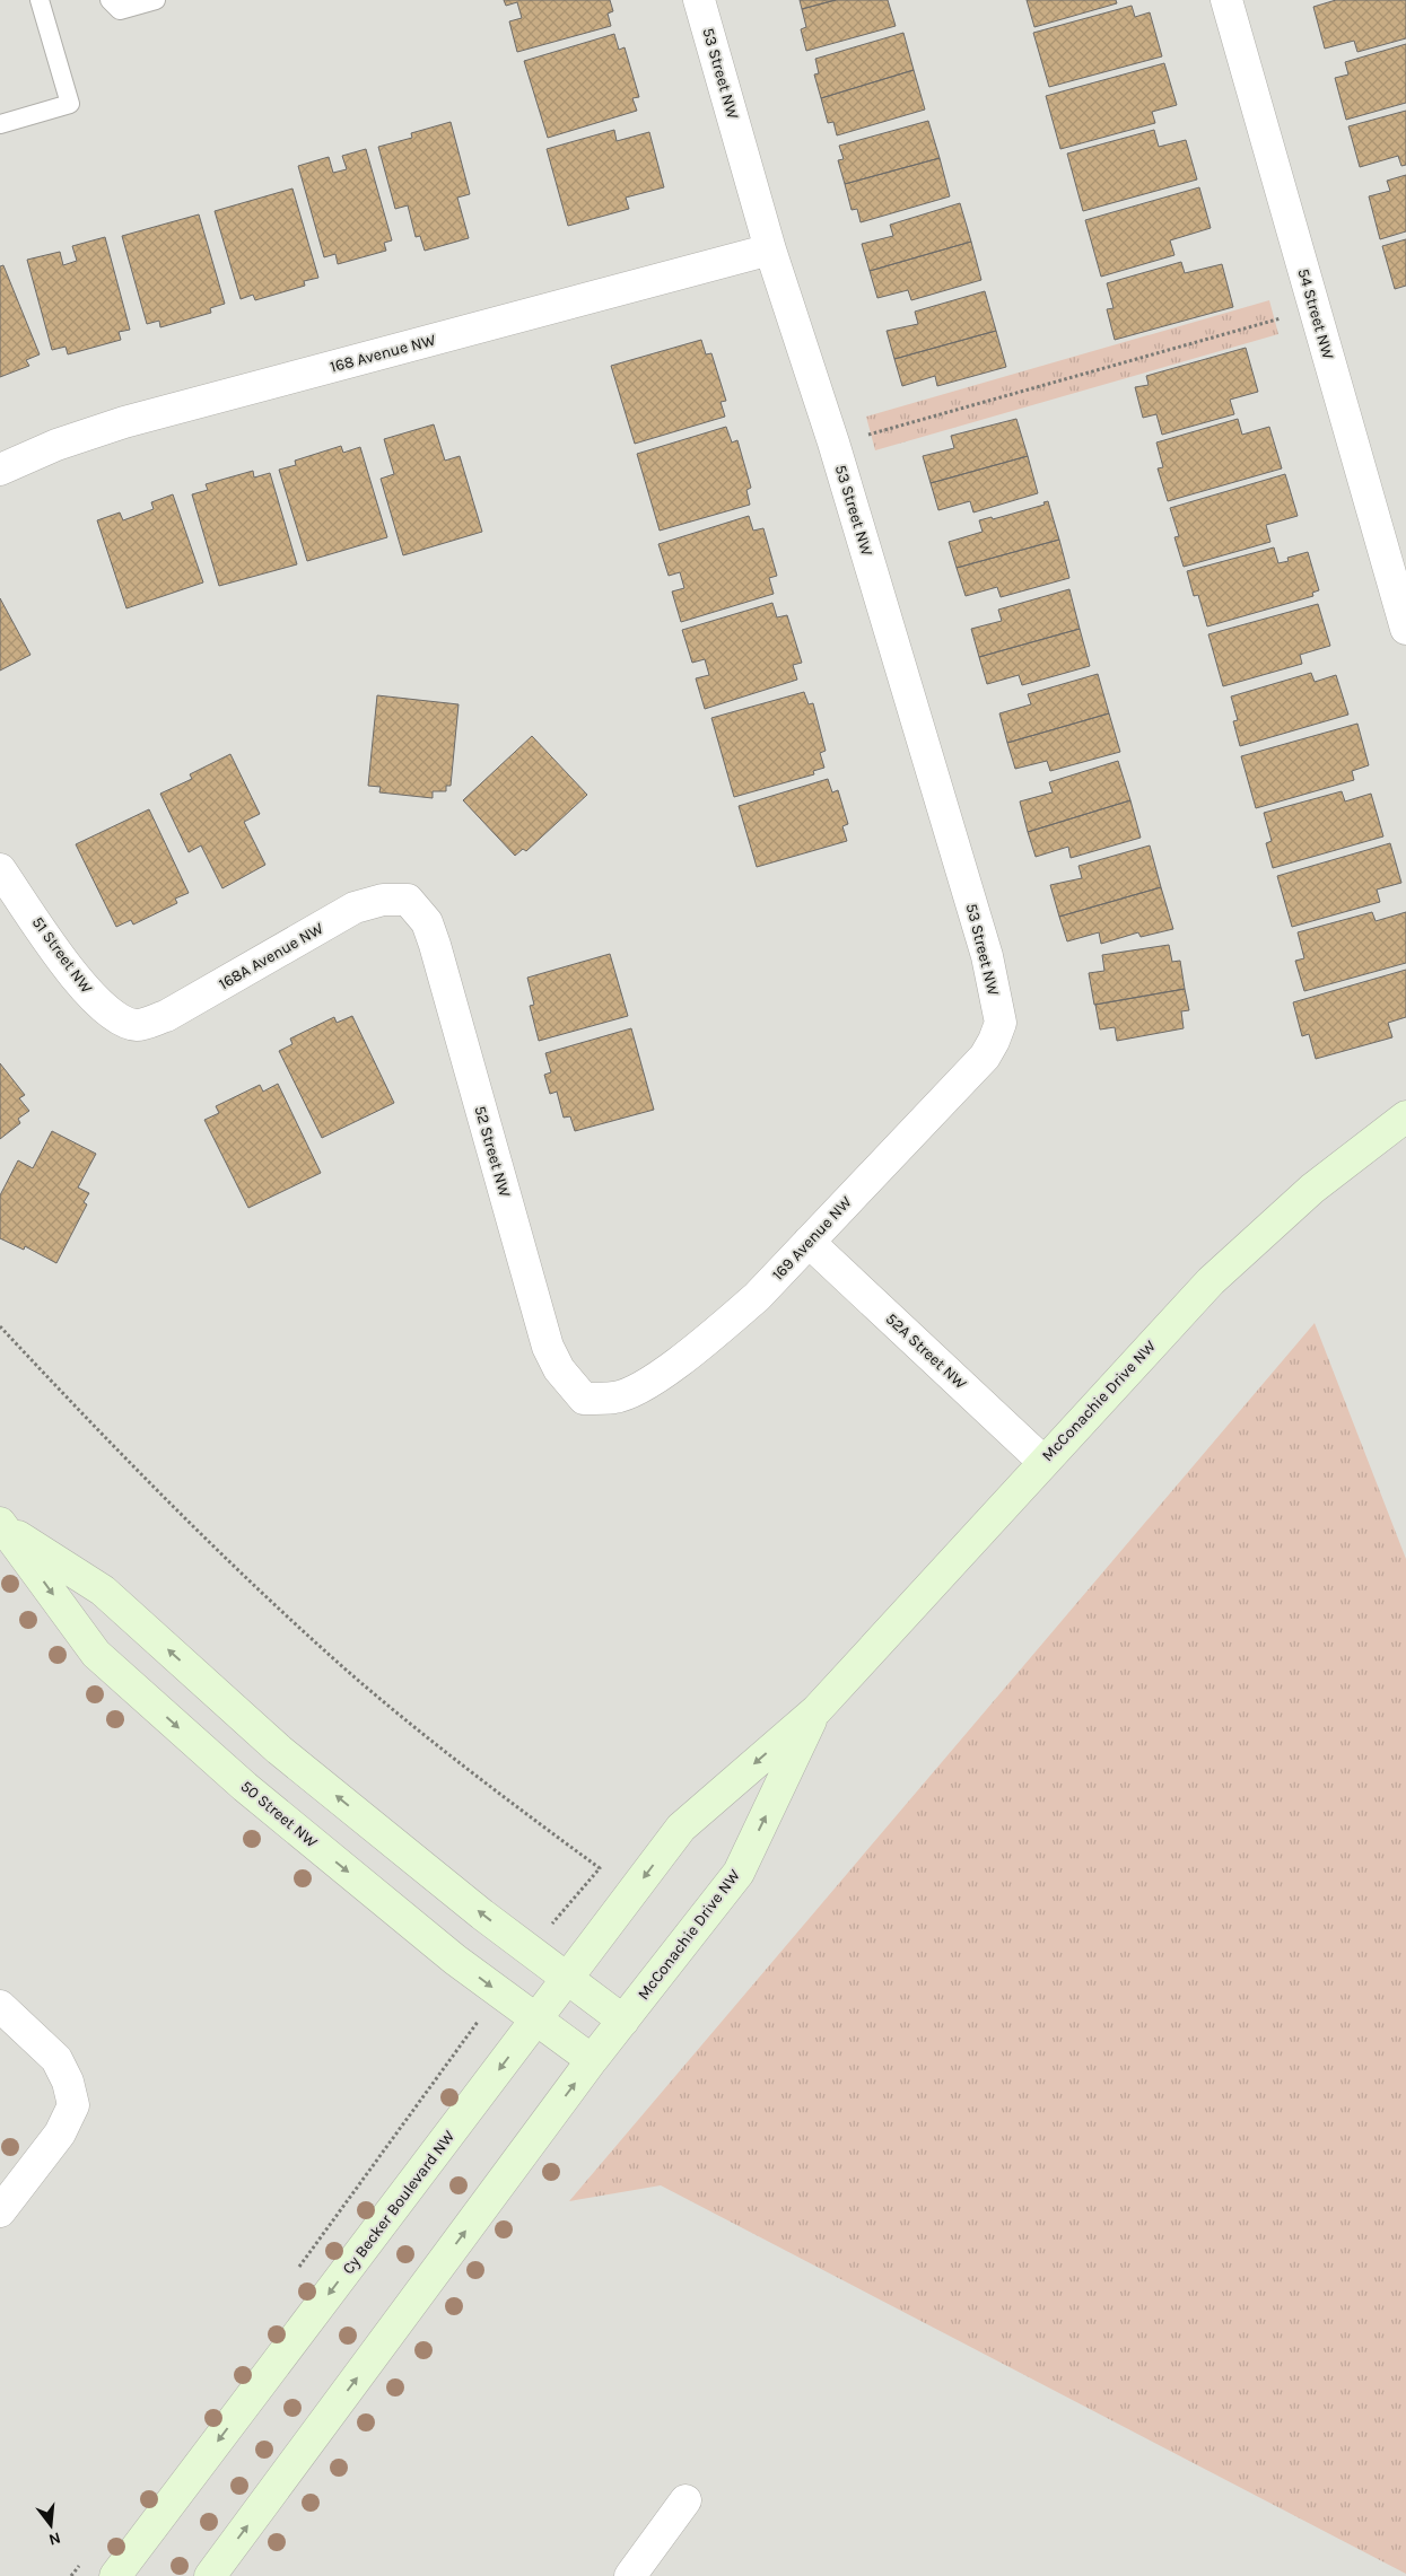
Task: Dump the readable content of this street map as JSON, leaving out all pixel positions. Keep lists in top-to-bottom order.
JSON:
{
  "streets": {
    "street": [
      "53 Street NW",
      "54 Street NW",
      "168 Avenue NW",
      "51 Street NW",
      "168A Avenue NW",
      "52 Street NW",
      "169 Avenue NW",
      "52A Street NW",
      "McConachie Drive NW",
      "50 Street NW",
      "Cy Becker Boulevard NW"
    ]
  },
  "crossings": [
    ["53 Street NW", "168 Avenue NW"],
    ["53 Street NW", "169 Avenue NW"],
    ["51 Street NW", "168A Avenue NW"],
    ["168A Avenue NW", "52 Street NW"],
    ["52 Street NW", "169 Avenue NW"],
    ["169 Avenue NW", "52A Street NW"],
    ["52A Street NW", "McConachie Drive NW"],
    ["McConachie Drive NW", "50 Street NW"],
    ["McConachie Drive NW", "Cy Becker Boulevard NW"],
    ["50 Street NW", "Cy Becker Boulevard NW"]
  ],
  "north": "bottom"
}
